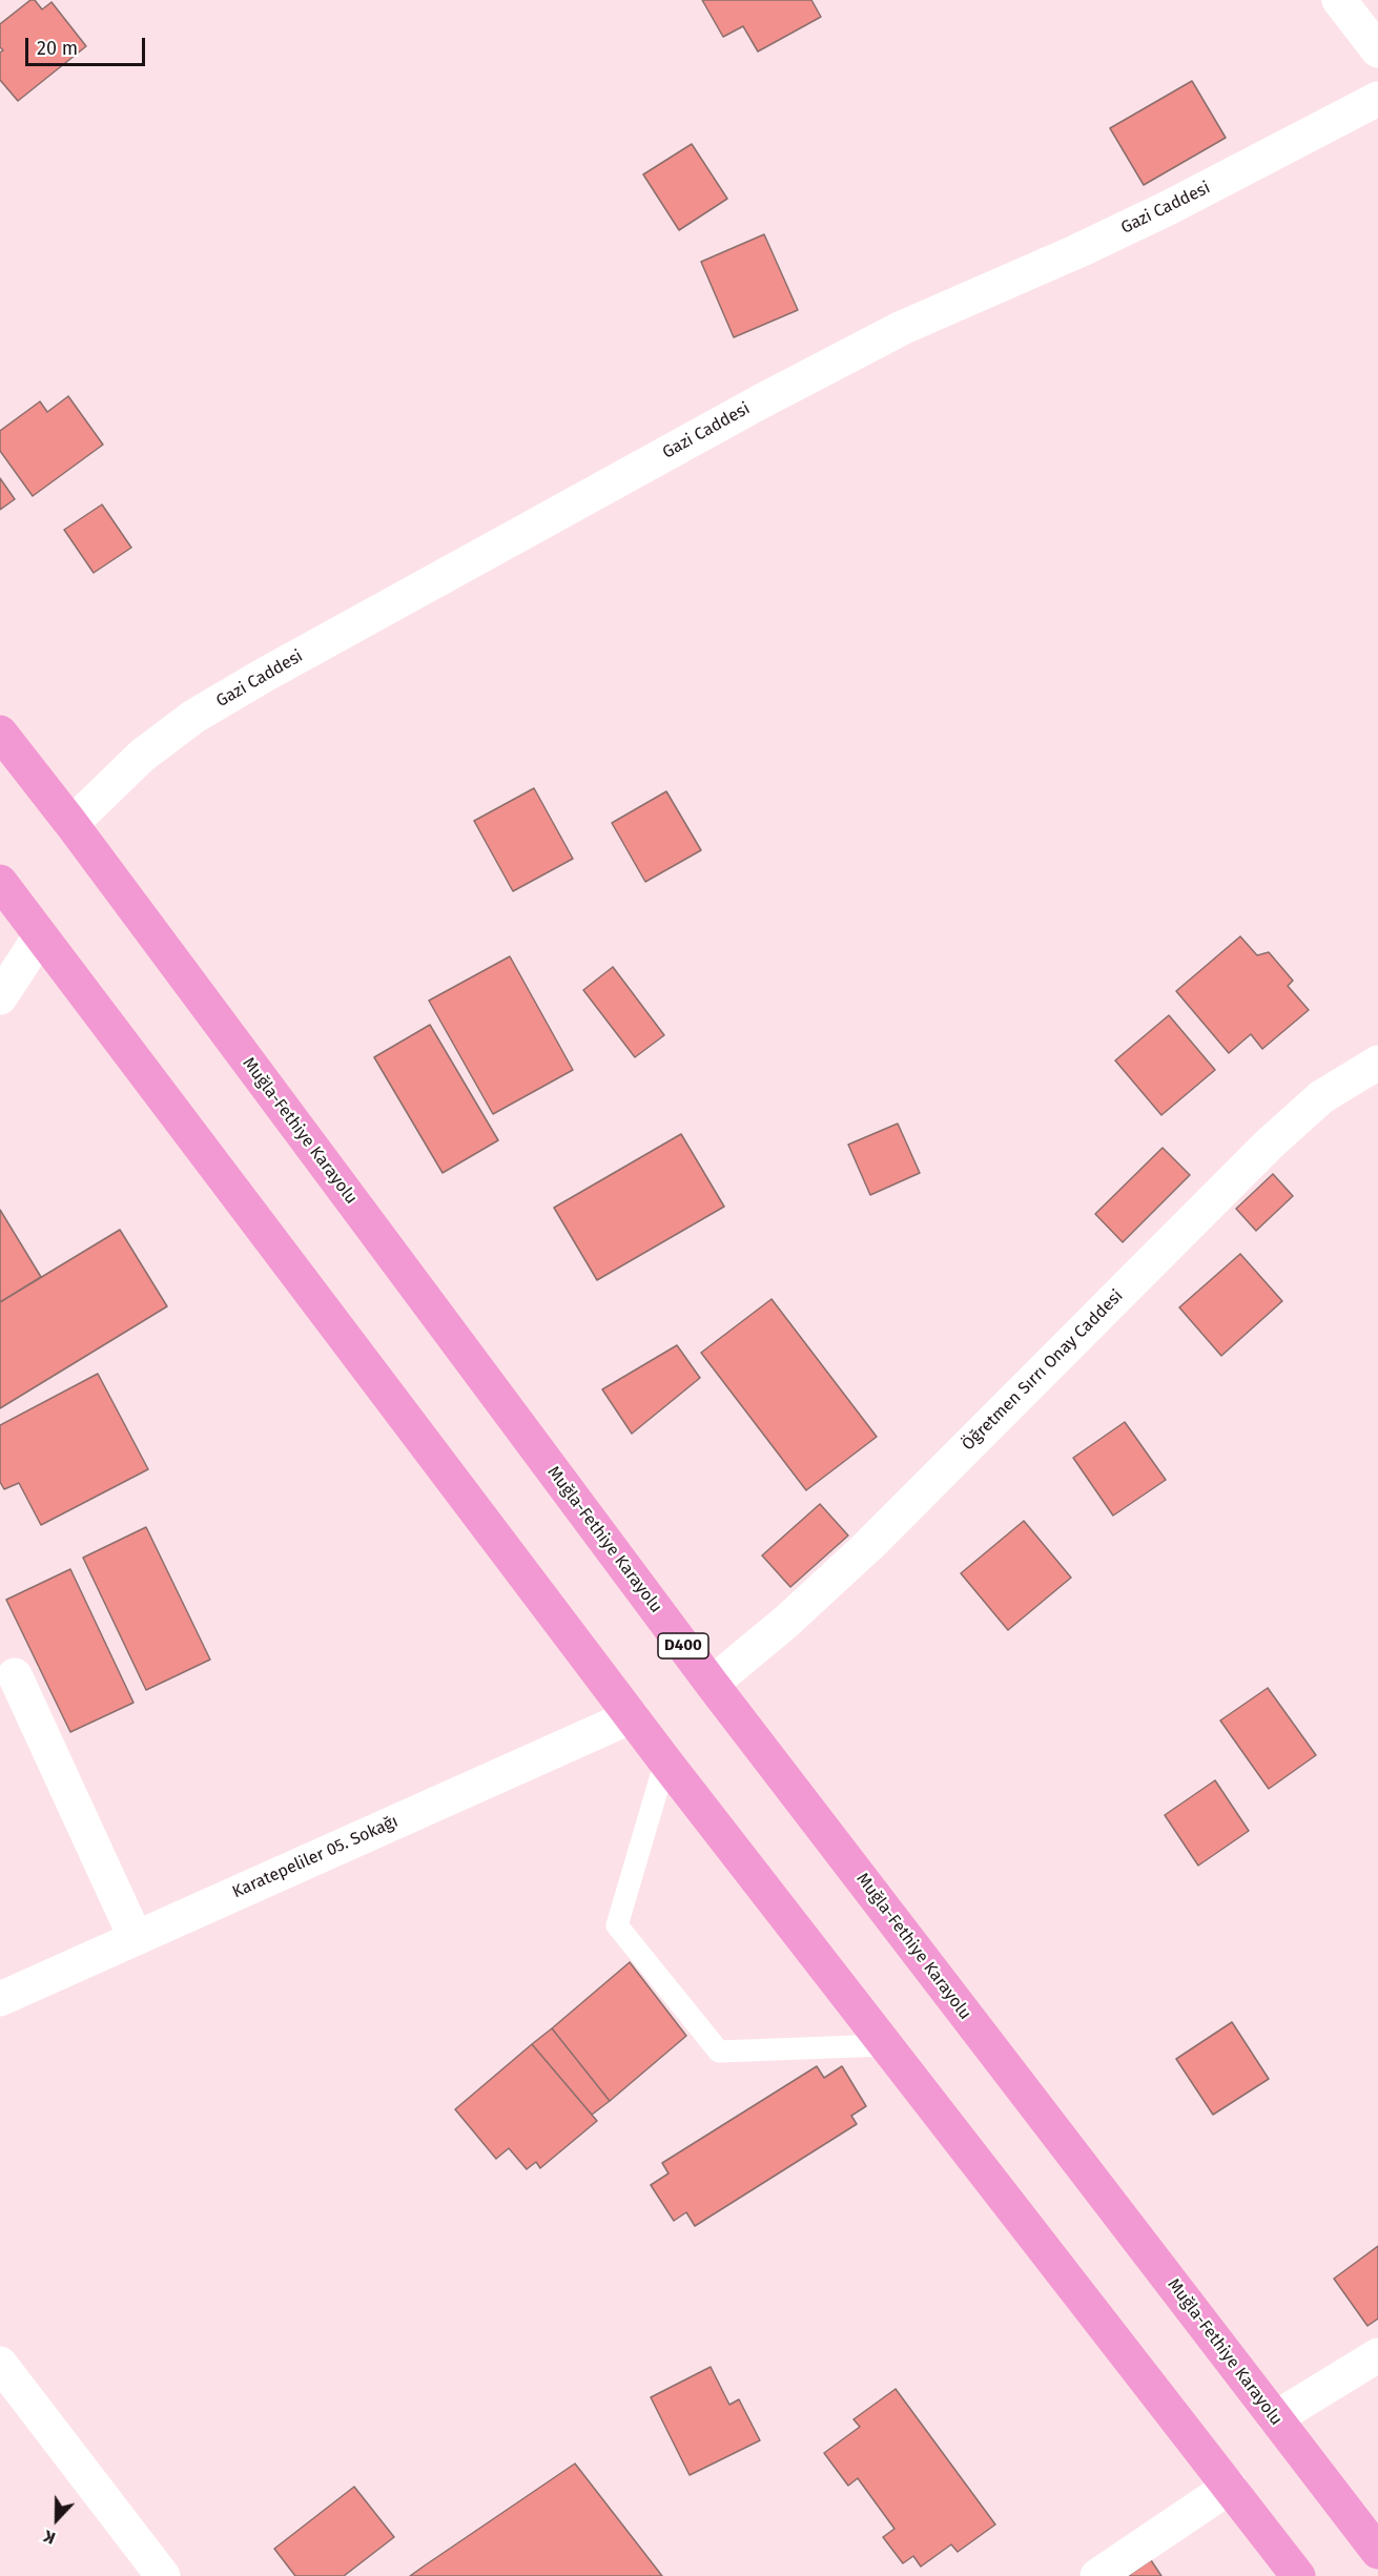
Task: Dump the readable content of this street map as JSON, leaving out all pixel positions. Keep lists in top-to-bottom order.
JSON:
{
  "streets": {
    "highway": ["Muğla-Fethiye Karayolu", "D400"],
    "street": ["Gazi Caddesi", "Öğretmen Sırrı Onay Caddesi", "Karatepeliler 05. Sokağı"]
  },
  "crossings": [
    ["Gazi Caddesi", "Muğla-Fethiye Karayolu"],
    ["Muğla-Fethiye Karayolu", "Öğretmen Sırrı Onay Caddesi"]
  ],
  "scale_bar": "20 m",
  "north": "bottom"
}
